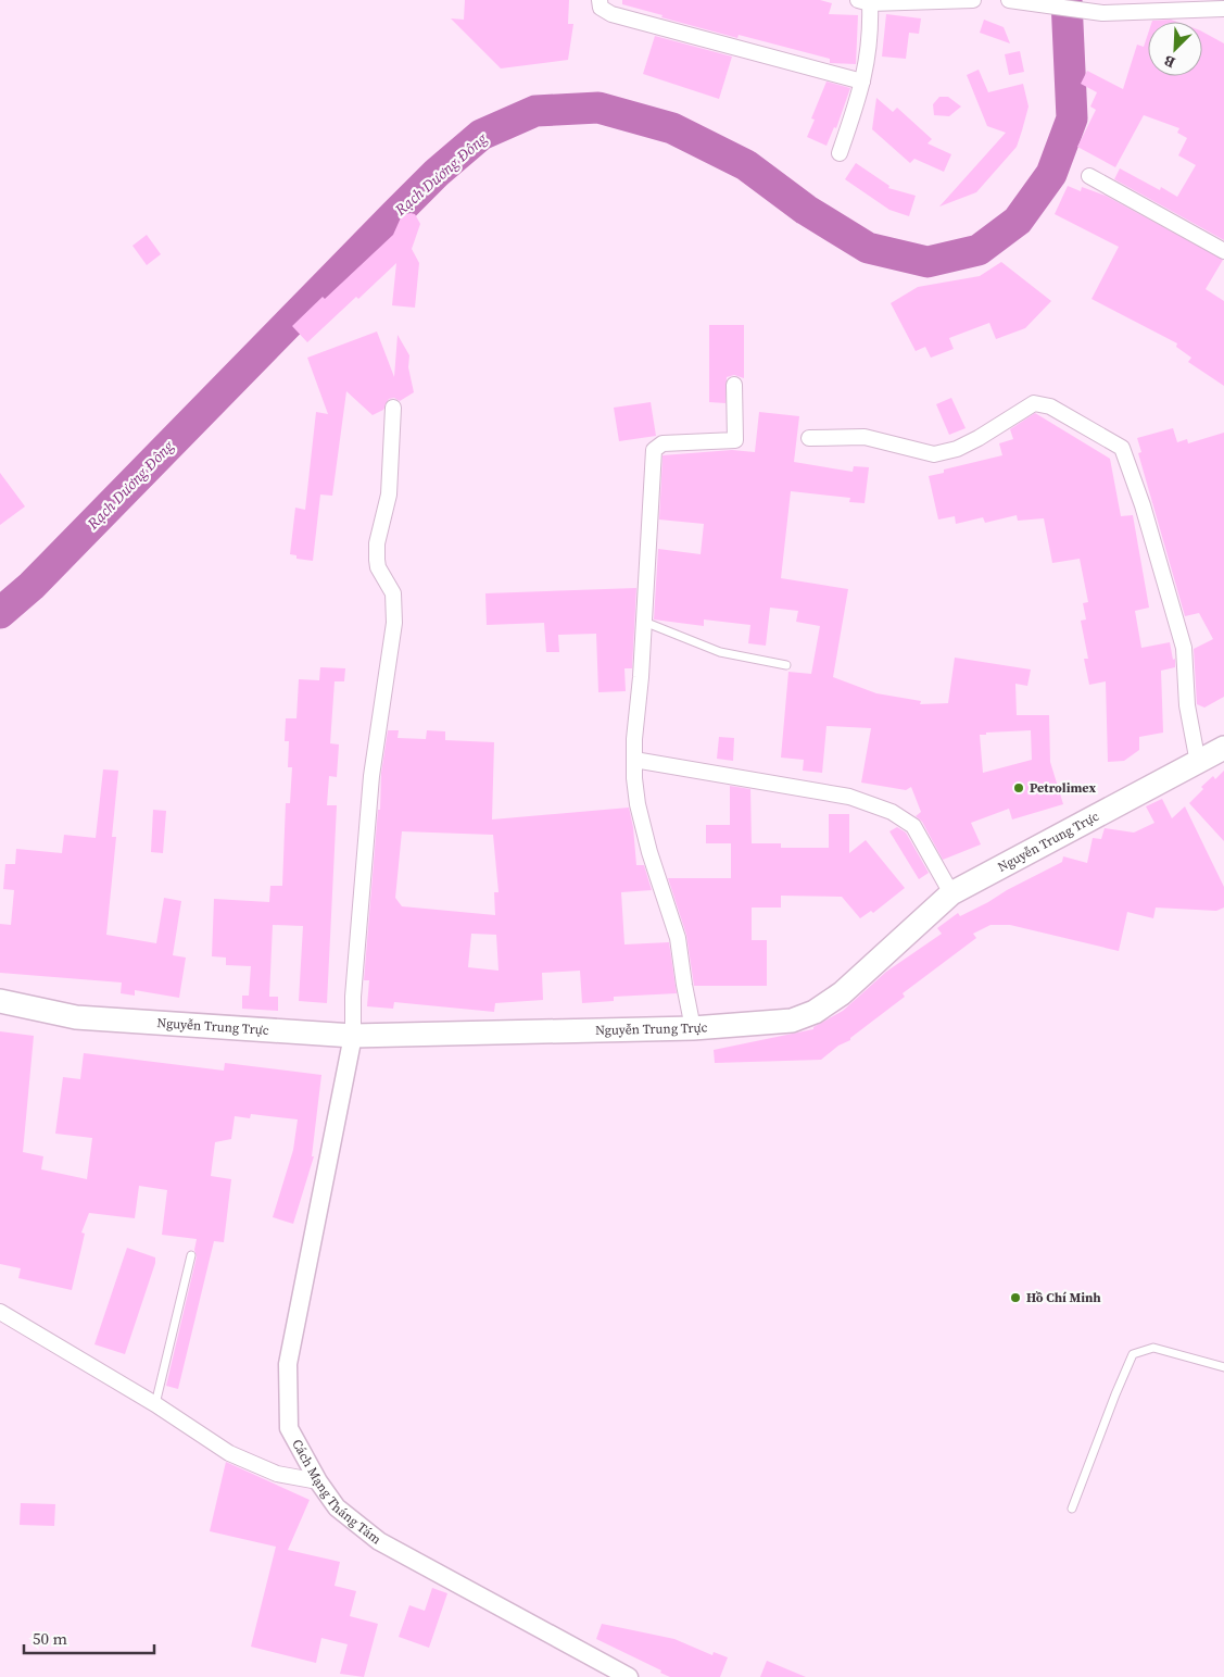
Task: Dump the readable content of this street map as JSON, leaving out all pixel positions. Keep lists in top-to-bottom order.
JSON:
{
  "streets": {
    "main road": ["Nguyễn Trung Trực"],
    "street": ["Cách Mạng Tháng Tám"]
  },
  "crossings": [
    ["Nguyễn Trung Trực", "Cách Mạng Tháng Tám"]
  ],
  "water": ["Rạch Dương Đông"],
  "places": ["Petrolimex", "Hồ Chí Minh"],
  "scale_bar": "50 m",
  "north": "bottom left"
}
